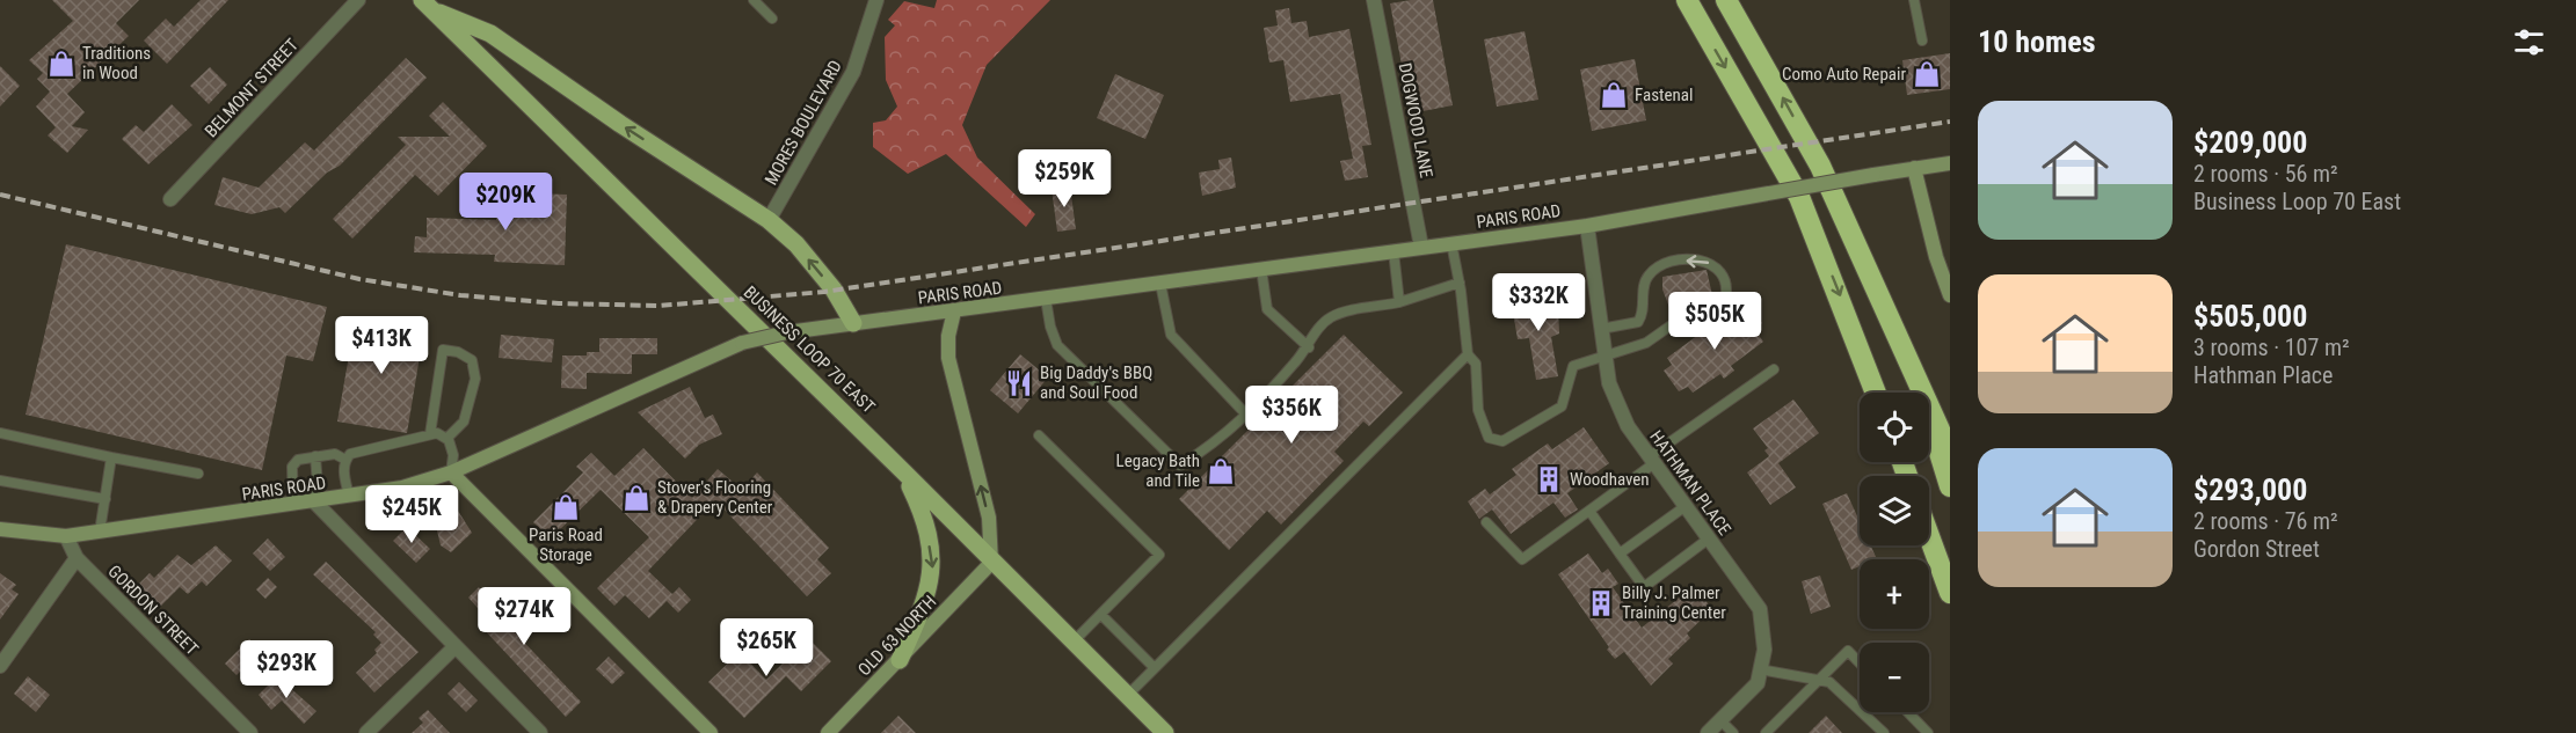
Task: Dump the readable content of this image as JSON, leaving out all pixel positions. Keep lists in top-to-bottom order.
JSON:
{
  "streets": {
    "main road": ["PARIS ROAD", "BUSINESS LOOP 70 EAST", "OLD 63 NORTH"],
    "street": [
      "BELMONT STREET",
      "DOGWOOD LANE",
      "MORES BOULEVARD",
      "HATHMAN PLACE",
      "GORDON STREET"
    ]
  },
  "crossings": [
    ["DOGWOOD LANE", "PARIS ROAD"],
    ["PARIS ROAD", "HATHMAN PLACE"],
    ["PARIS ROAD", "GORDON STREET"],
    ["BUSINESS LOOP 70 EAST", "OLD 63 NORTH"]
  ],
  "places": {
    "shop": [
      "Traditions in Wood",
      "Como Auto Repair",
      "Fastenal",
      "Legacy Bath and Tile",
      "Stover's Flooring & Drapery Center",
      "Paris Road Storage"
    ],
    "restaurant": ["Big Daddy's BBQ and Soul Food"],
    "building": ["Woodhaven", "Billy J. Palmer Training Center"]
  },
  "page": {
    "heading": "10 homes",
    "list": [
      {
        "name": "$209,000",
        "note": "2 rooms · 56 m² · Business Loop 70 East"
      },
      {
        "name": "$505,000",
        "note": "3 rooms · 107 m² · Hathman Place"
      },
      {
        "name": "$293,000",
        "note": "2 rooms · 76 m² · Gordon Street"
      }
    ],
    "price": [
      "$259K",
      "$209K",
      "$332K",
      "$505K",
      "$413K",
      "$356K",
      "$245K",
      "$274K",
      "$265K",
      "$293K"
    ],
    "map_buttons": ["+", "−"]
  }
}
